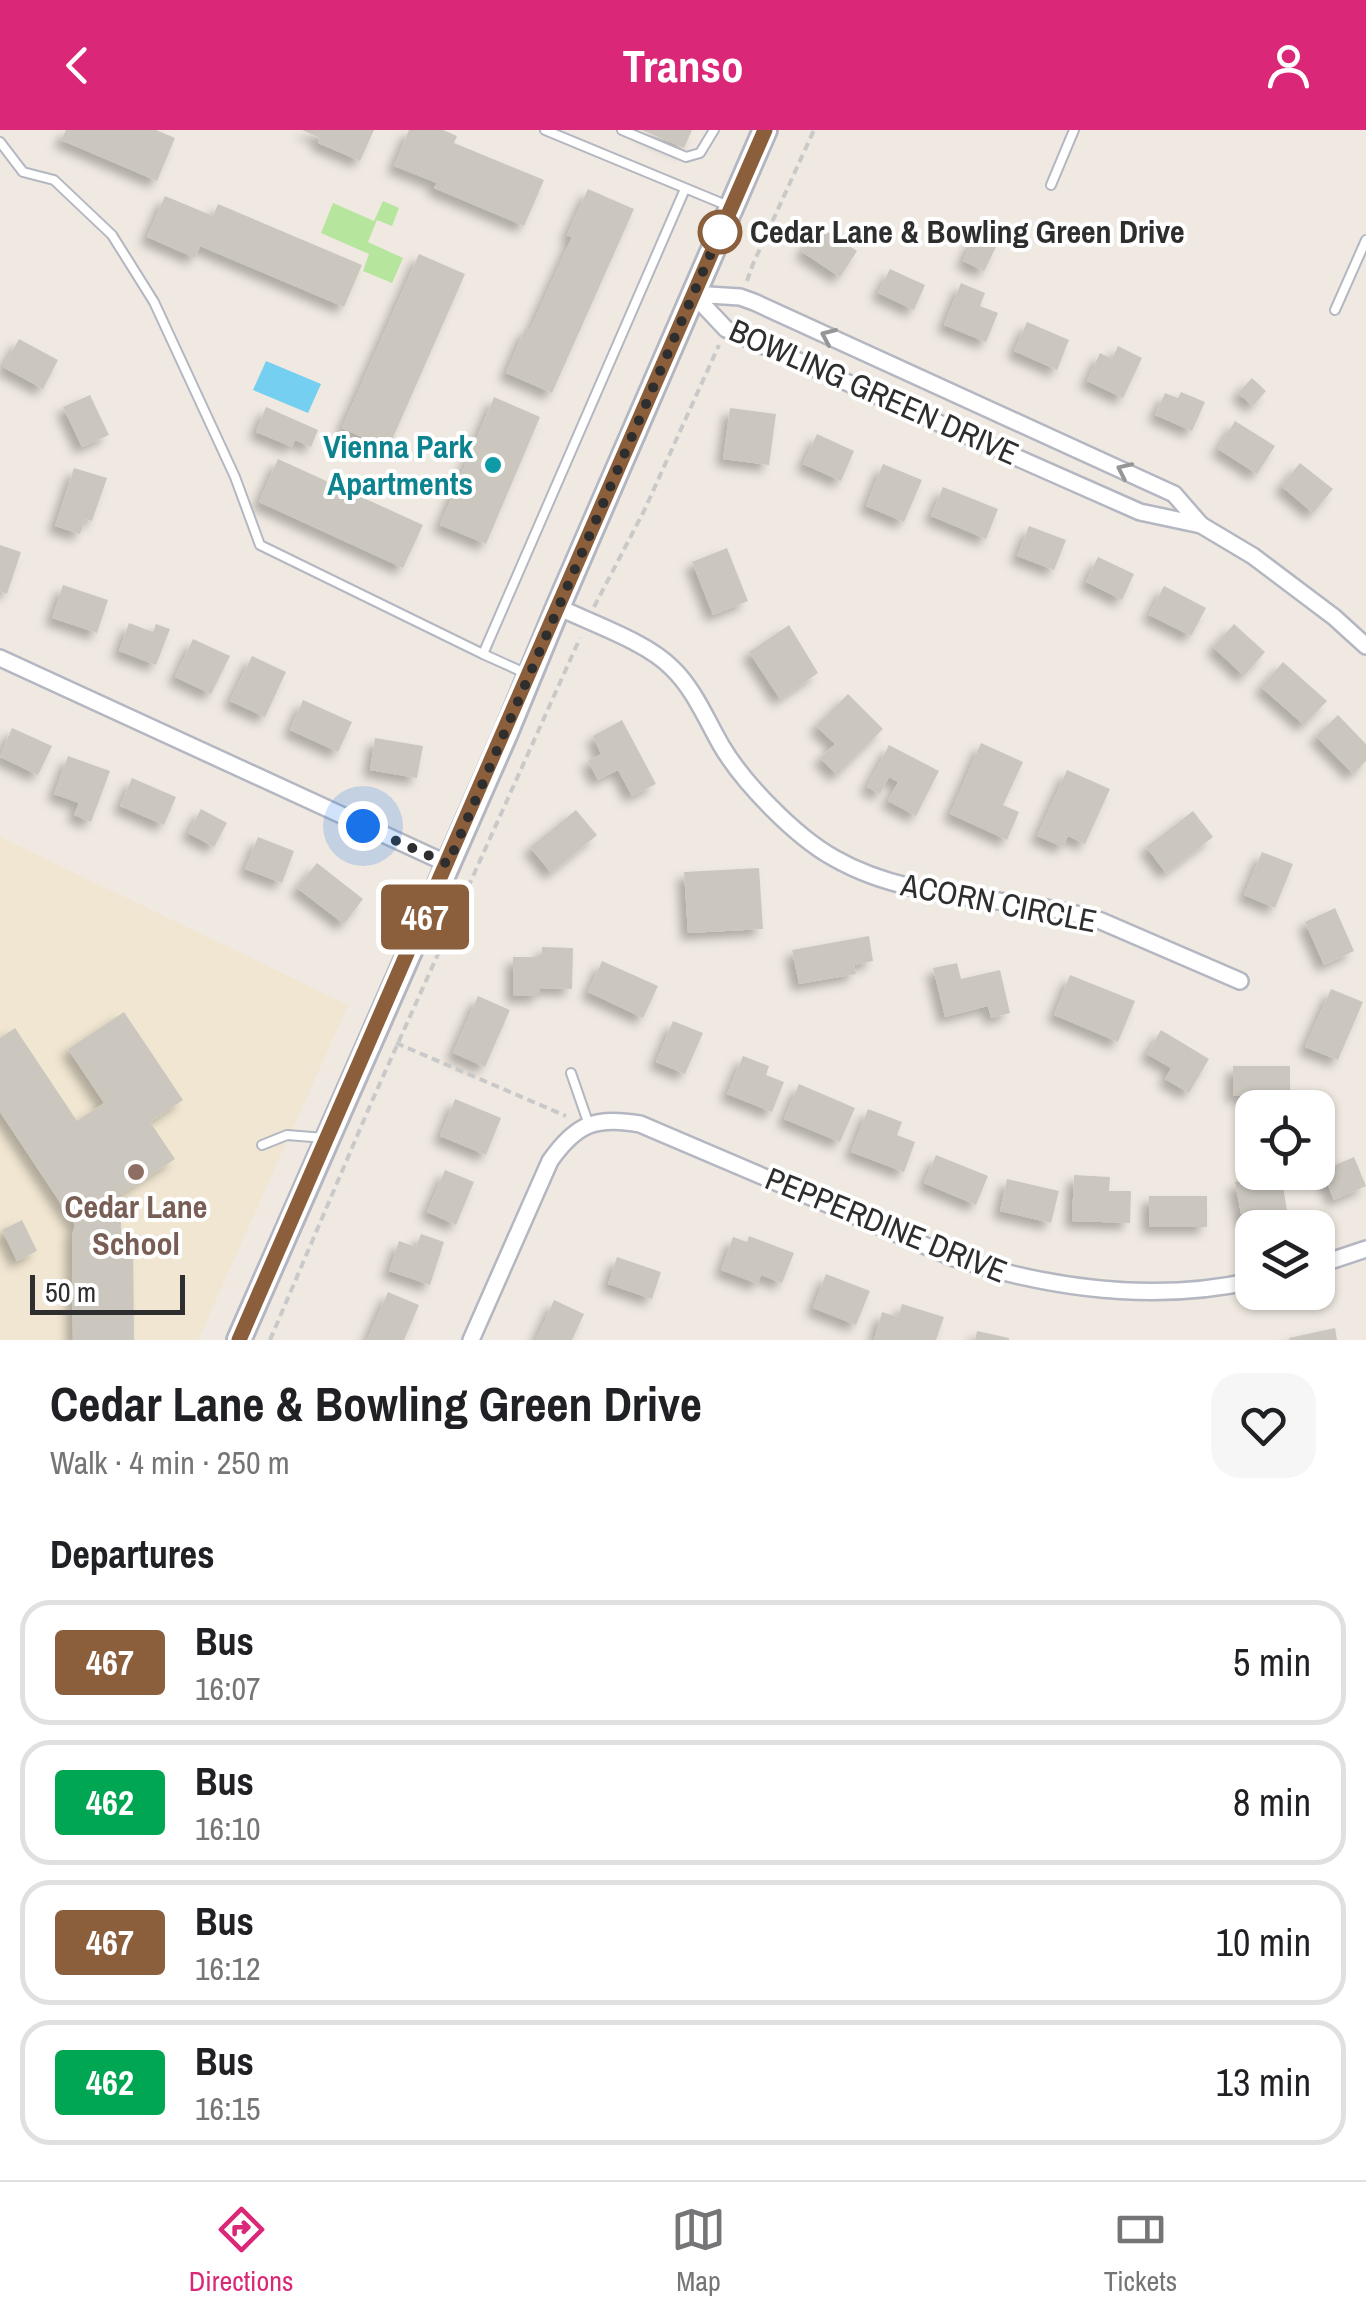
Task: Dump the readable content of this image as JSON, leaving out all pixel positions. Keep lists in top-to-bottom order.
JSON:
{
  "streets": {
    "street": ["BOWLING GREEN DRIVE", "ACORN CIRCLE", "PEPPERDINE DRIVE"]
  },
  "places": ["Cedar Lane & Bowling Green Drive", "Vienna Park Apartments", "Cedar Lane School"],
  "lines": ["bus line 467"],
  "scale_bar": "50 m",
  "page": {
    "header": "Transo",
    "on_map": "467",
    "scale": "50 m",
    "heading": [
      ["Cedar Lane & Bowling Green Drive", "Walk · 4 min · 250 m"],
      "Departures"
    ],
    "list": [
      {
        "mark": "467",
        "name": "Bus",
        "note": "16:07",
        "value": "5 min"
      },
      {
        "mark": "462",
        "name": "Bus",
        "note": "16:10",
        "value": "8 min"
      },
      {
        "mark": "467",
        "name": "Bus",
        "note": "16:12",
        "value": "10 min"
      },
      {
        "mark": "462",
        "name": "Bus",
        "note": "16:15",
        "value": "13 min"
      }
    ],
    "tabs": ["Directions", "Map", "Tickets"]
  }
}
